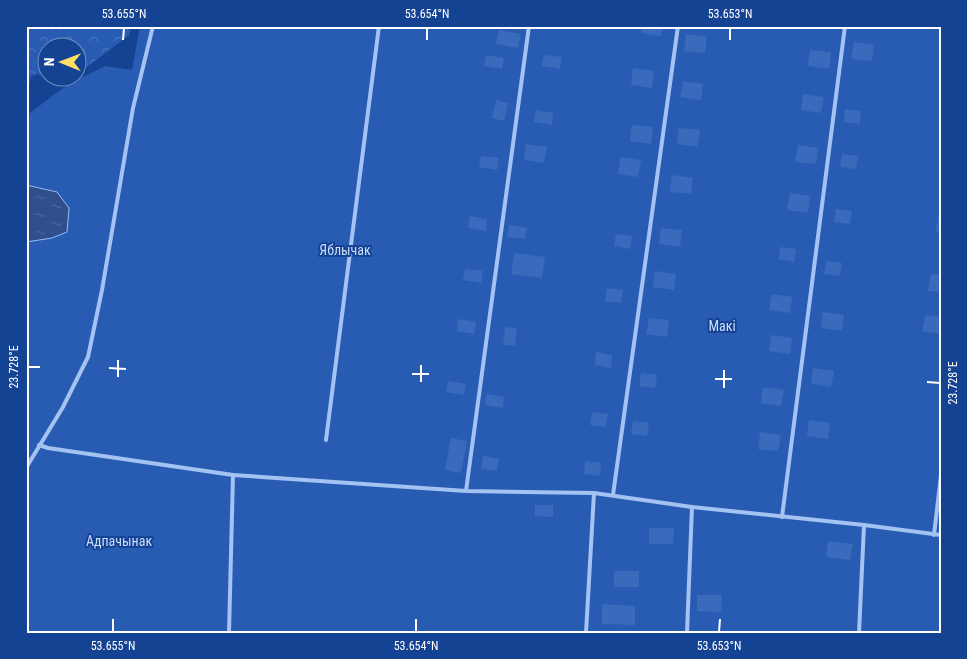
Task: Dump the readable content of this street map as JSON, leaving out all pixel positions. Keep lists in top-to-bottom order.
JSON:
{
  "parks": ["Яблычак", "Макі", "Адпачынак"],
  "north": "left",
  "coordinates": [
    "53.655°N",
    "53.654°N",
    "53.653°N",
    "23.728°E"
  ]
}
